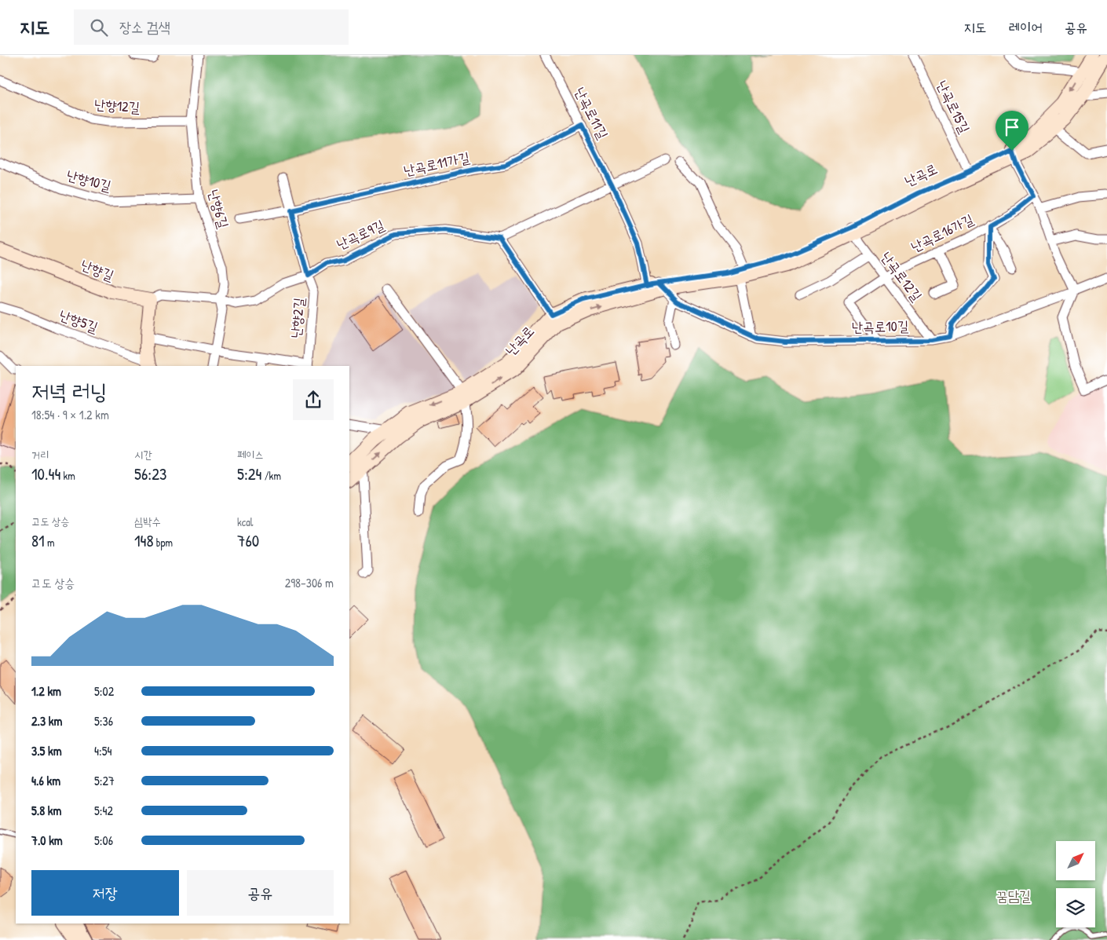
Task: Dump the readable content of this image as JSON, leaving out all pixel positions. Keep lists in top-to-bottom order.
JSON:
{
  "streets": {
    "main road": ["난곡로", "난향길"],
    "street": [
      "난향12길",
      "난곡로15길",
      "난곡로11길",
      "난곡로11가길",
      "난향10길",
      "난향6길",
      "난곡로16가길",
      "난곡로9길",
      "난곡로12길",
      "난향2길",
      "난향5길",
      "난곡로10길"
    ]
  },
  "crossings": [
    ["난향12길", "난향6길"],
    ["난곡로15길", "난곡로"],
    ["난곡로11길", "난곡로11가길"],
    ["난곡로11길", "난곡로"],
    ["난곡로11길", "난곡로10길"],
    ["난곡로", "난곡로12길"],
    ["난곡로", "난곡로10길"],
    ["난향10길", "난향6길"],
    ["난향6길", "난곡로9길"],
    ["난곡로16가길", "난곡로12길"],
    ["난곡로16가길", "난곡로10길"],
    ["난곡로9길", "난향2길"],
    ["난곡로12길", "난곡로10길"]
  ],
  "parks": ["꿈담길"],
  "north": "top right",
  "page": {
    "header": "지도",
    "search": "장소 검색",
    "nav": ["지도", "레이어", "공유"],
    "heading": ["저녁 러닝", "18:54 · 9 × 1.2 km"],
    "stats": [
      ["거리", "10.44 km"],
      ["시간", "56:23"],
      ["페이스", "5:24 /km"],
      ["고도 상승", "81 m"],
      ["심박수", "148 bpm"],
      ["kcal", "760"]
    ],
    "chart": ["고도 상승", "298–306 m"],
    "list": [
      {
        "name": "1.2 km",
        "note": "5:02"
      },
      {
        "name": "2.3 km",
        "note": "5:36"
      },
      {
        "name": "3.5 km",
        "note": "4:54"
      },
      {
        "name": "4.6 km",
        "note": "5:27"
      },
      {
        "name": "5.8 km",
        "note": "5:42"
      },
      {
        "name": "7.0 km",
        "note": "5:06"
      }
    ],
    "buttons": ["저장", "공유"]
  }
}
